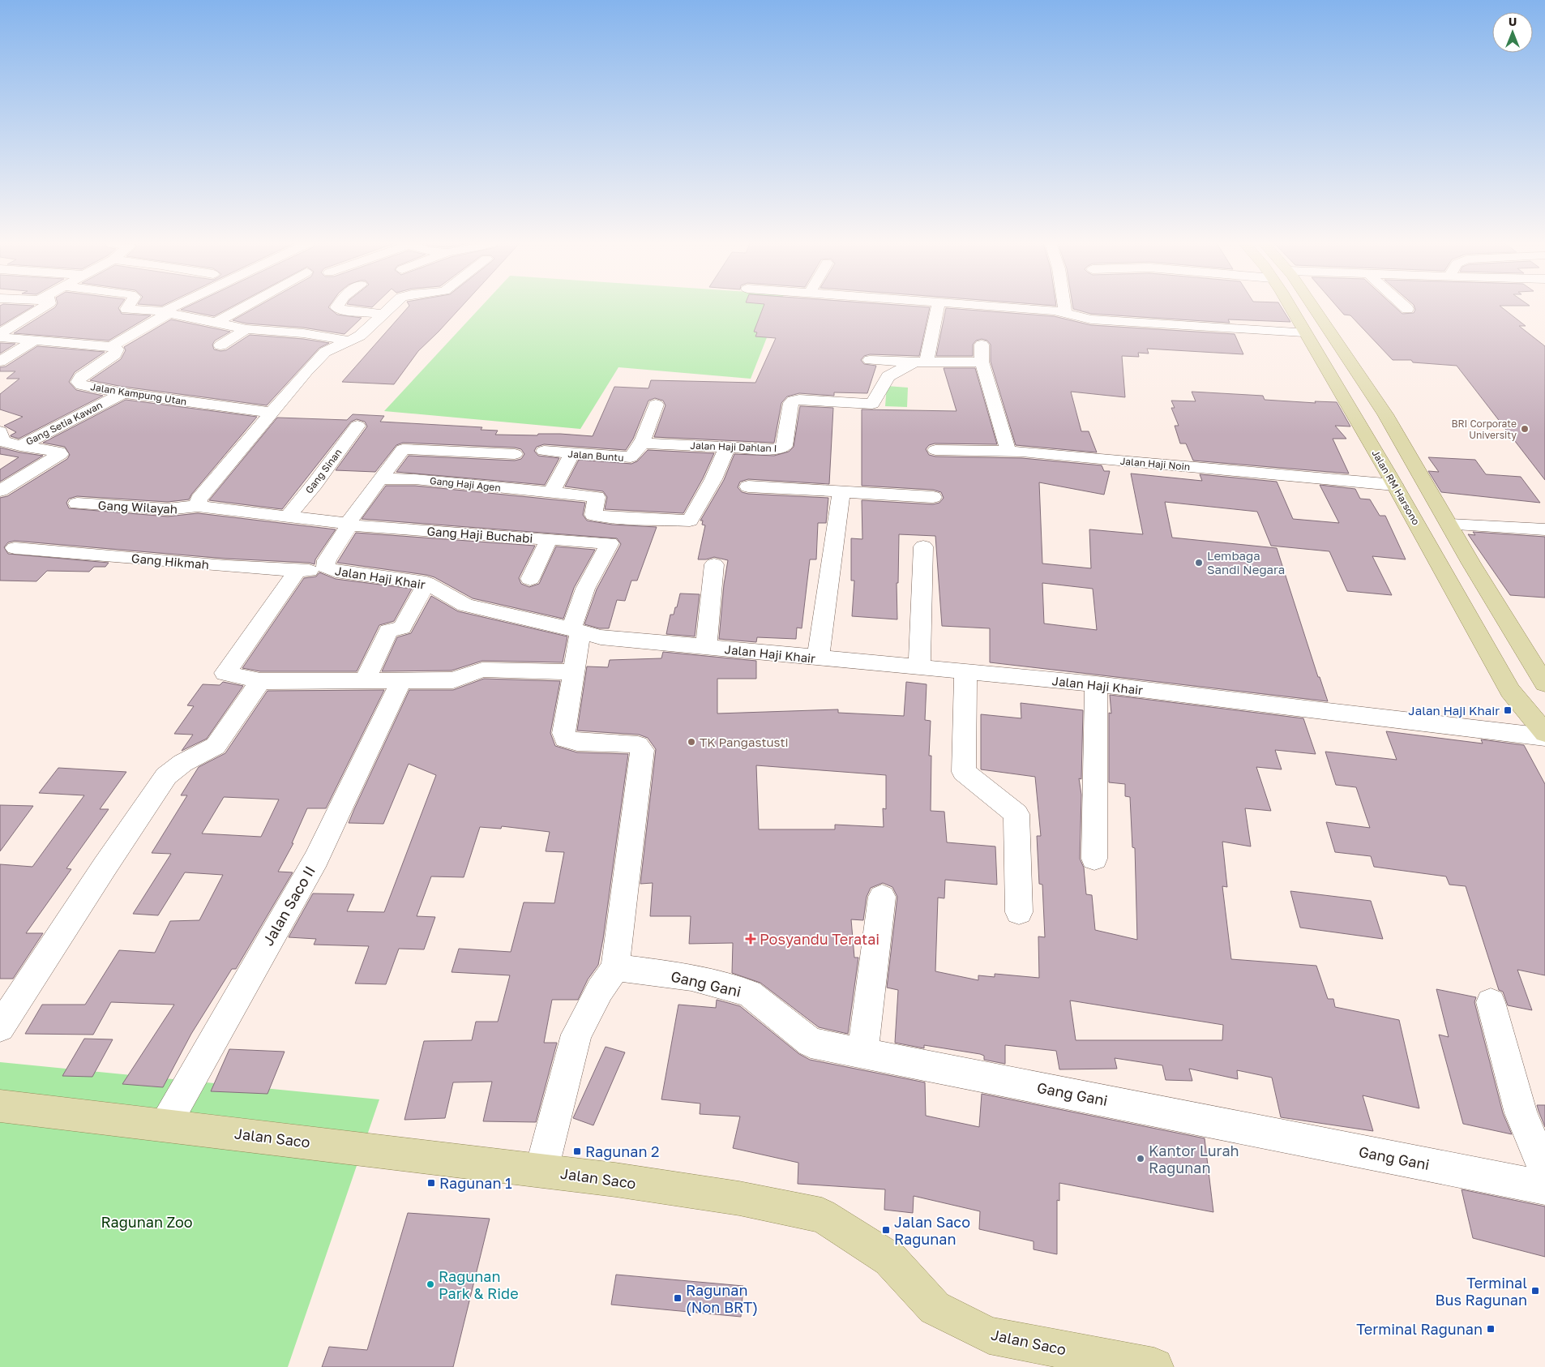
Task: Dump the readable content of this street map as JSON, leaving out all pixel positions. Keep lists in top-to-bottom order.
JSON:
{
  "streets": {
    "main road": ["Jalan RM Harsono", "Jalan Saco"],
    "street": [
      "Jalan Kampung Utan",
      "Gang Setia Kawan",
      "Jalan Haji Dahlan I",
      "Jalan Buntu",
      "Jalan Haji Noin",
      "Gang Sinan",
      "Gang Haji Agen",
      "Gang Wilayah",
      "Gang Haji Buchabi",
      "Gang Hikmah",
      "Jalan Haji Khair",
      "Jalan Saco II",
      "Gang Gani"
    ]
  },
  "crossings": [
    ["Jalan Kampung Utan", "Gang Setia Kawan"],
    ["Jalan Haji Dahlan I", "Jalan Buntu"],
    ["Jalan Haji Dahlan I", "Gang Haji Agen"],
    ["Jalan Haji Noin", "Jalan RM Harsono"],
    ["Gang Haji Buchabi", "Jalan Haji Khair"],
    ["Gang Hikmah", "Jalan Haji Khair"],
    ["Jalan Saco II", "Jalan Saco"]
  ],
  "parks": ["Ragunan Zoo"],
  "places": {
    "other": [
      "BRI Corporate University",
      "Lembaga Sandi Negara",
      "TK Pangastusti",
      "Kantor Lurah Ragunan",
      "Ragunan Park & Ride"
    ],
    "transit": [
      "Jalan Haji Khair",
      "Ragunan 2",
      "Ragunan 1",
      "Jalan Saco Ragunan",
      "Terminal Bus Ragunan",
      "Ragunan (Non BRT)",
      "Terminal Ragunan"
    ],
    "health": ["Posyandu Teratai"]
  },
  "north": "top"
}
